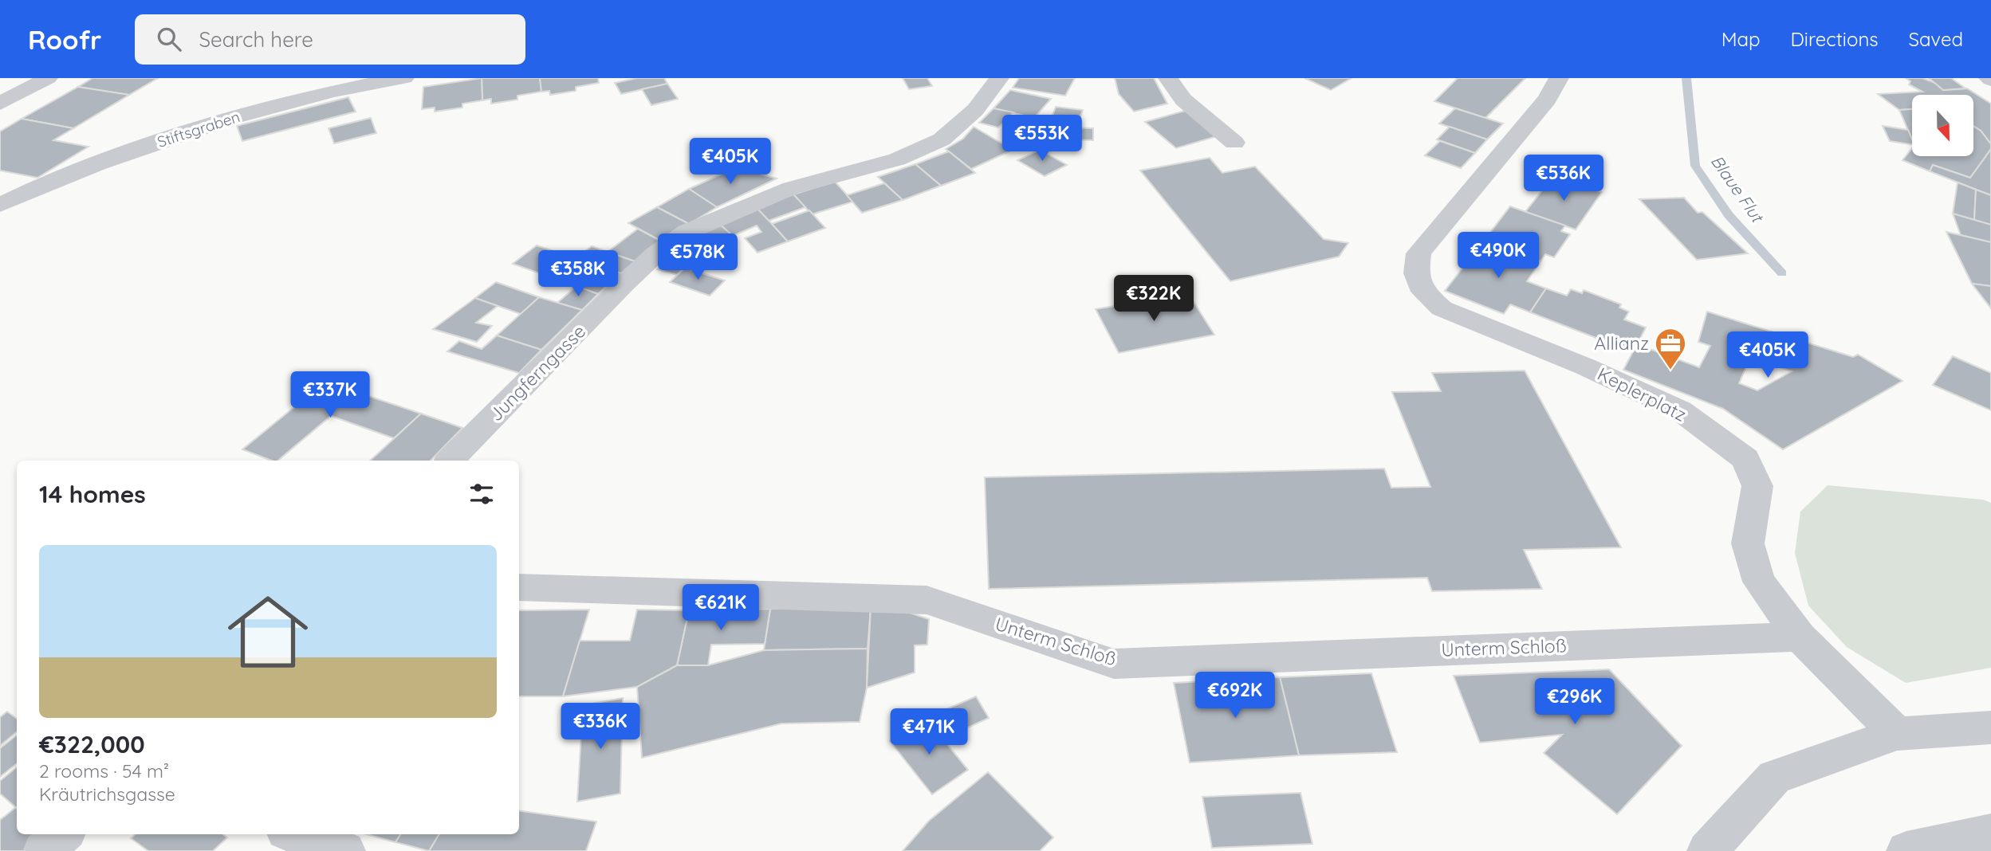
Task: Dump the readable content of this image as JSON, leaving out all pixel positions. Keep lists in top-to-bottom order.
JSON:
{
  "streets": {
    "street": [
      "Stiftsgraben",
      "Jungferngasse",
      "Keplerplatz",
      "Unterm Schloß"
    ]
  },
  "crossings": [
    ["Keplerplatz", "Unterm Schloß"]
  ],
  "water": ["Blaue Flut"],
  "places": {
    "office": ["Allianz"]
  },
  "north": "bottom",
  "page": {
    "header": "Roofr",
    "search": "Search here",
    "nav": ["Map", "Directions", "Saved"],
    "price": [
      "€553K",
      "€405K",
      "€536K",
      "€490K",
      "€578K",
      "€358K",
      "€322K",
      "€405K",
      "€337K",
      "€621K",
      "€692K",
      "€296K",
      "€336K",
      "€471K"
    ],
    "heading": "14 homes",
    "list": [
      {
        "name": "€322,000",
        "note": "2 rooms · 54 m² · Kräutrichsgasse"
      }
    ]
  }
}
